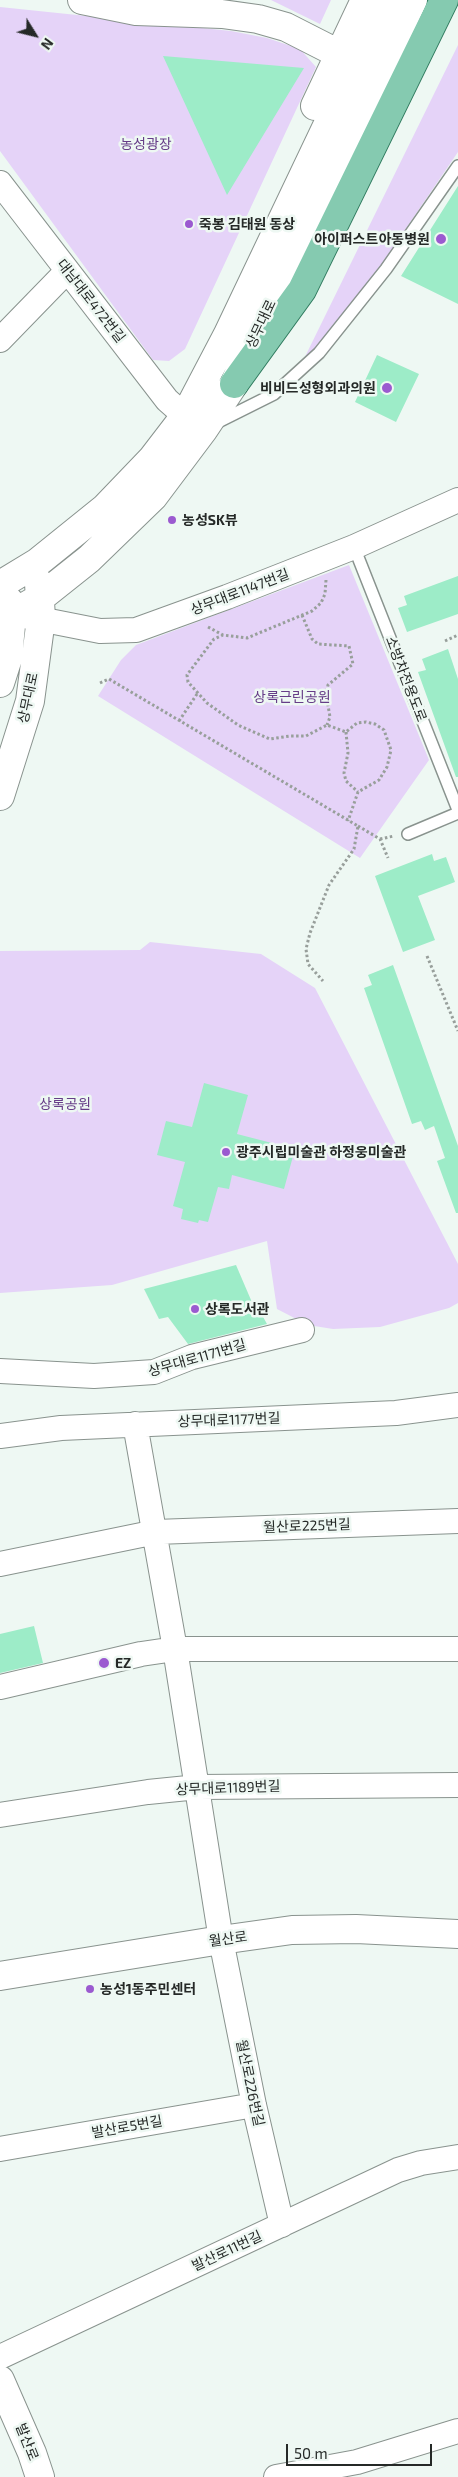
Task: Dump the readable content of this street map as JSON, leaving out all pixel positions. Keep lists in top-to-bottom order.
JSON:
{
  "streets": {
    "street": [
      "대남대로472번길",
      "상무대로",
      "상무대로1147번길",
      "상무대로1171번길",
      "상무대로1177번길",
      "월산로225번길",
      "상무대로1189번길",
      "월산로",
      "월산로226번길",
      "발산로5번길",
      "발산로11번길",
      "발산로"
    ],
    "lane": ["소방차전용도로"]
  },
  "crossings": [
    ["대남대로472번길", "상무대로"],
    ["상무대로", "상무대로1147번길"],
    ["상무대로1147번길", "소방차전용도로"],
    ["월산로", "월산로226번길"],
    ["월산로226번길", "발산로5번길"],
    ["월산로226번길", "발산로11번길"]
  ],
  "parks": ["농성광장", "상록근린공원", "상록공원"],
  "places": [
    "죽봉 김태원 동상",
    "아이퍼스트아동병원",
    "비비드성형외과의원",
    "농성SK뷰",
    "광주시립미술관 하정웅미술관",
    "상록도서관",
    "EZ",
    "농성1동주민센터"
  ],
  "scale_bar": "50 m",
  "north": "bottom right"
}
